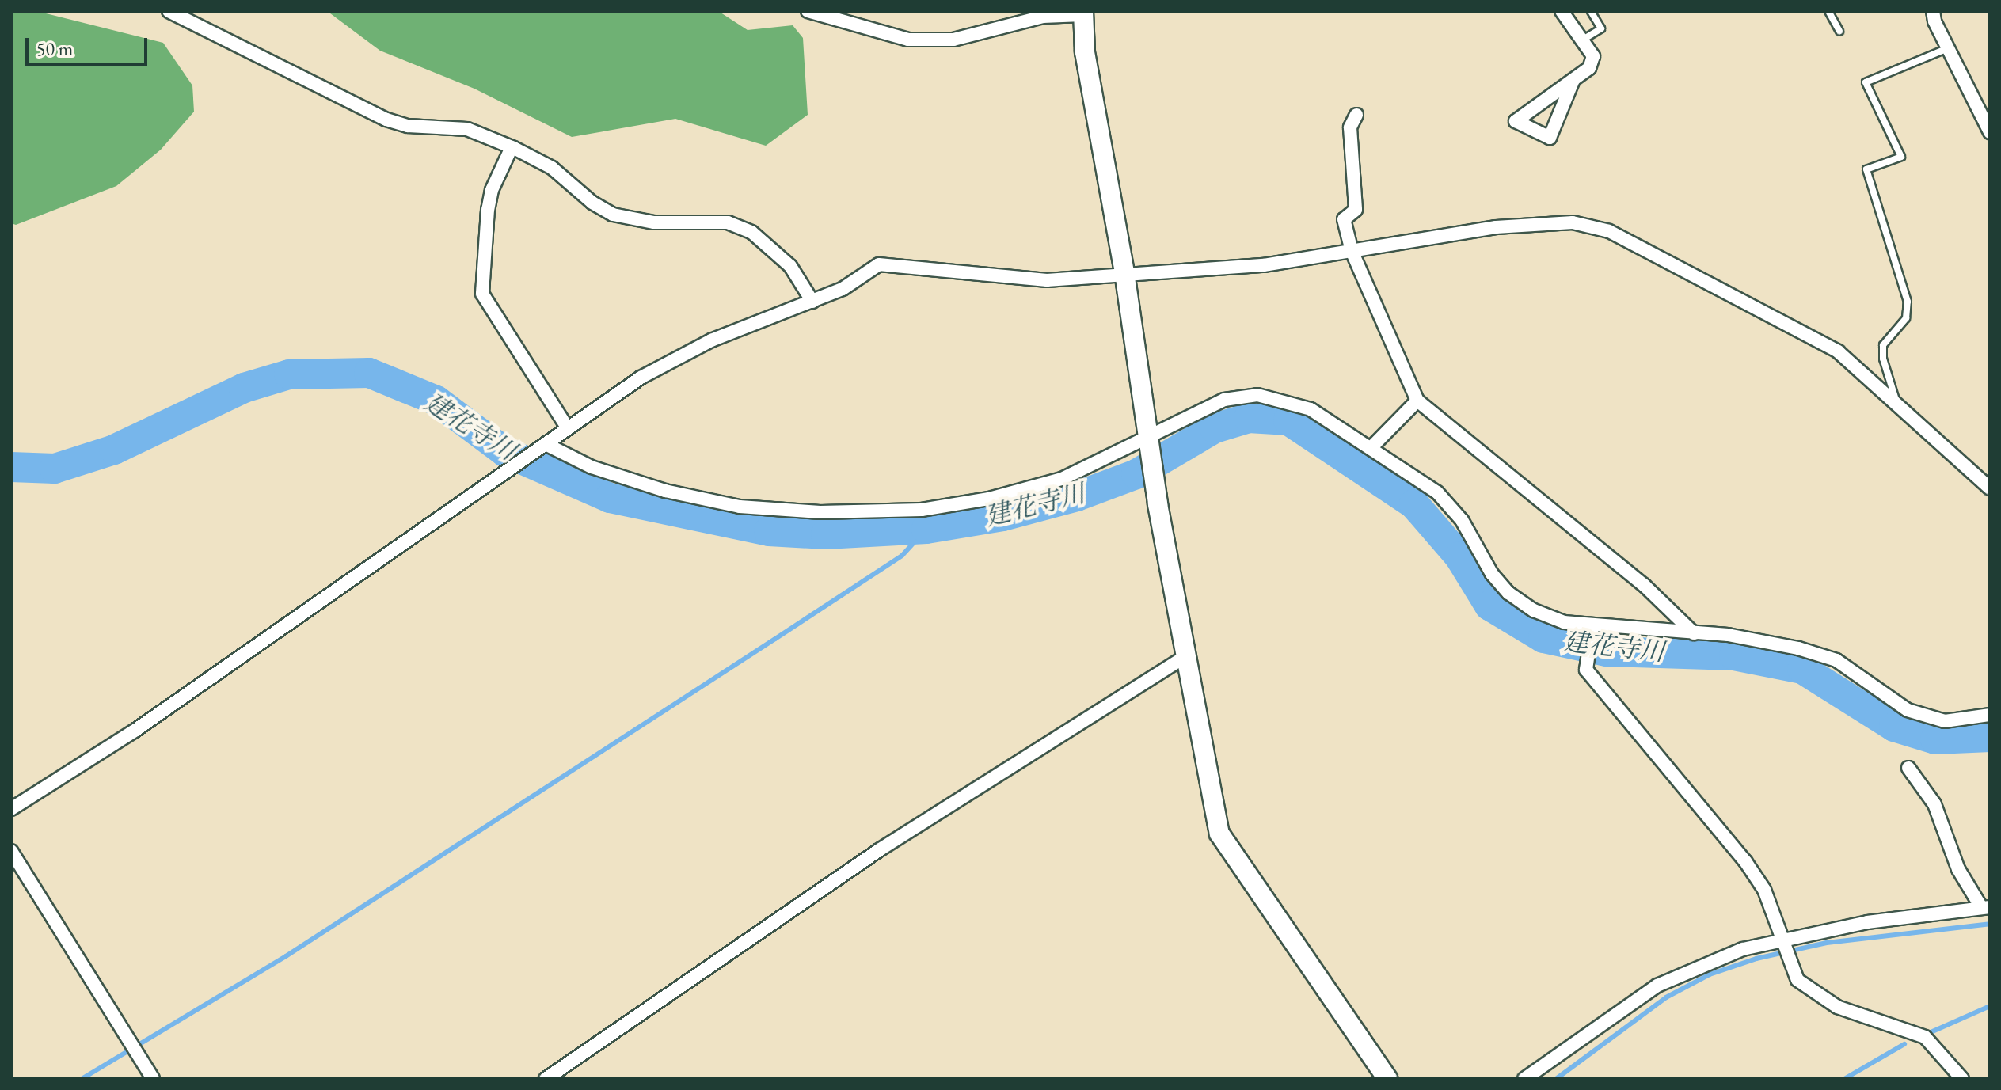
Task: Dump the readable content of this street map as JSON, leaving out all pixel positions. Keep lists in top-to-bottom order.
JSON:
{
  "water": ["建花寺川"],
  "scale_bar": "50 m"
}
